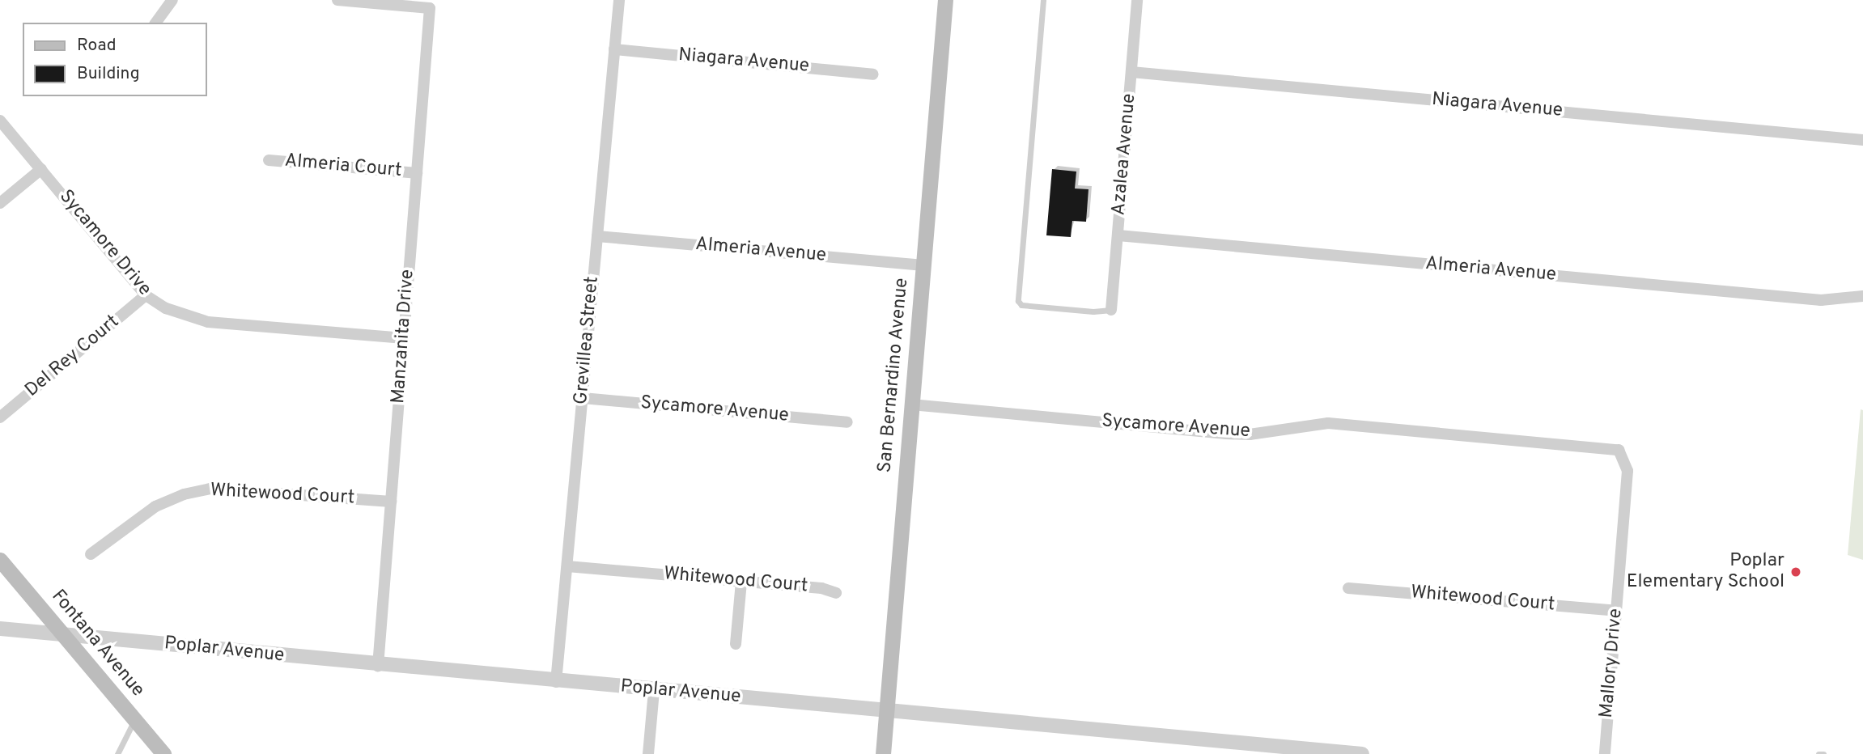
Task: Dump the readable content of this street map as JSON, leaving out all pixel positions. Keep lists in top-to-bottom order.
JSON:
{
  "streets": {
    "main road": ["San Bernardino Avenue", "Fontana Avenue"],
    "street": [
      "Niagara Avenue",
      "Azalea Avenue",
      "Almeria Court",
      "Sycamore Drive",
      "Almeria Avenue",
      "Manzanita Drive",
      "Grevillea Street",
      "Del Rey Court",
      "Sycamore Avenue",
      "Whitewood Court",
      "Poplar Avenue",
      "Mallory Drive"
    ]
  },
  "crossings": [
    ["Niagara Avenue", "Azalea Avenue"],
    ["Niagara Avenue", "Grevillea Street"],
    ["Azalea Avenue", "Almeria Avenue"],
    ["Almeria Court", "Manzanita Drive"],
    ["Sycamore Drive", "Manzanita Drive"],
    ["Sycamore Drive", "Del Rey Court"],
    ["Almeria Avenue", "Grevillea Street"],
    ["Almeria Avenue", "San Bernardino Avenue"],
    ["Manzanita Drive", "Whitewood Court"],
    ["Manzanita Drive", "Poplar Avenue"],
    ["Grevillea Street", "Sycamore Avenue"],
    ["Grevillea Street", "Whitewood Court"],
    ["Grevillea Street", "Poplar Avenue"],
    ["San Bernardino Avenue", "Sycamore Avenue"],
    ["San Bernardino Avenue", "Poplar Avenue"],
    ["Sycamore Avenue", "Mallory Drive"],
    ["Whitewood Court", "Mallory Drive"],
    ["Fontana Avenue", "Poplar Avenue"]
  ],
  "places": ["Poplar Elementary School"],
  "legend": ["Road", "Building"]
}
